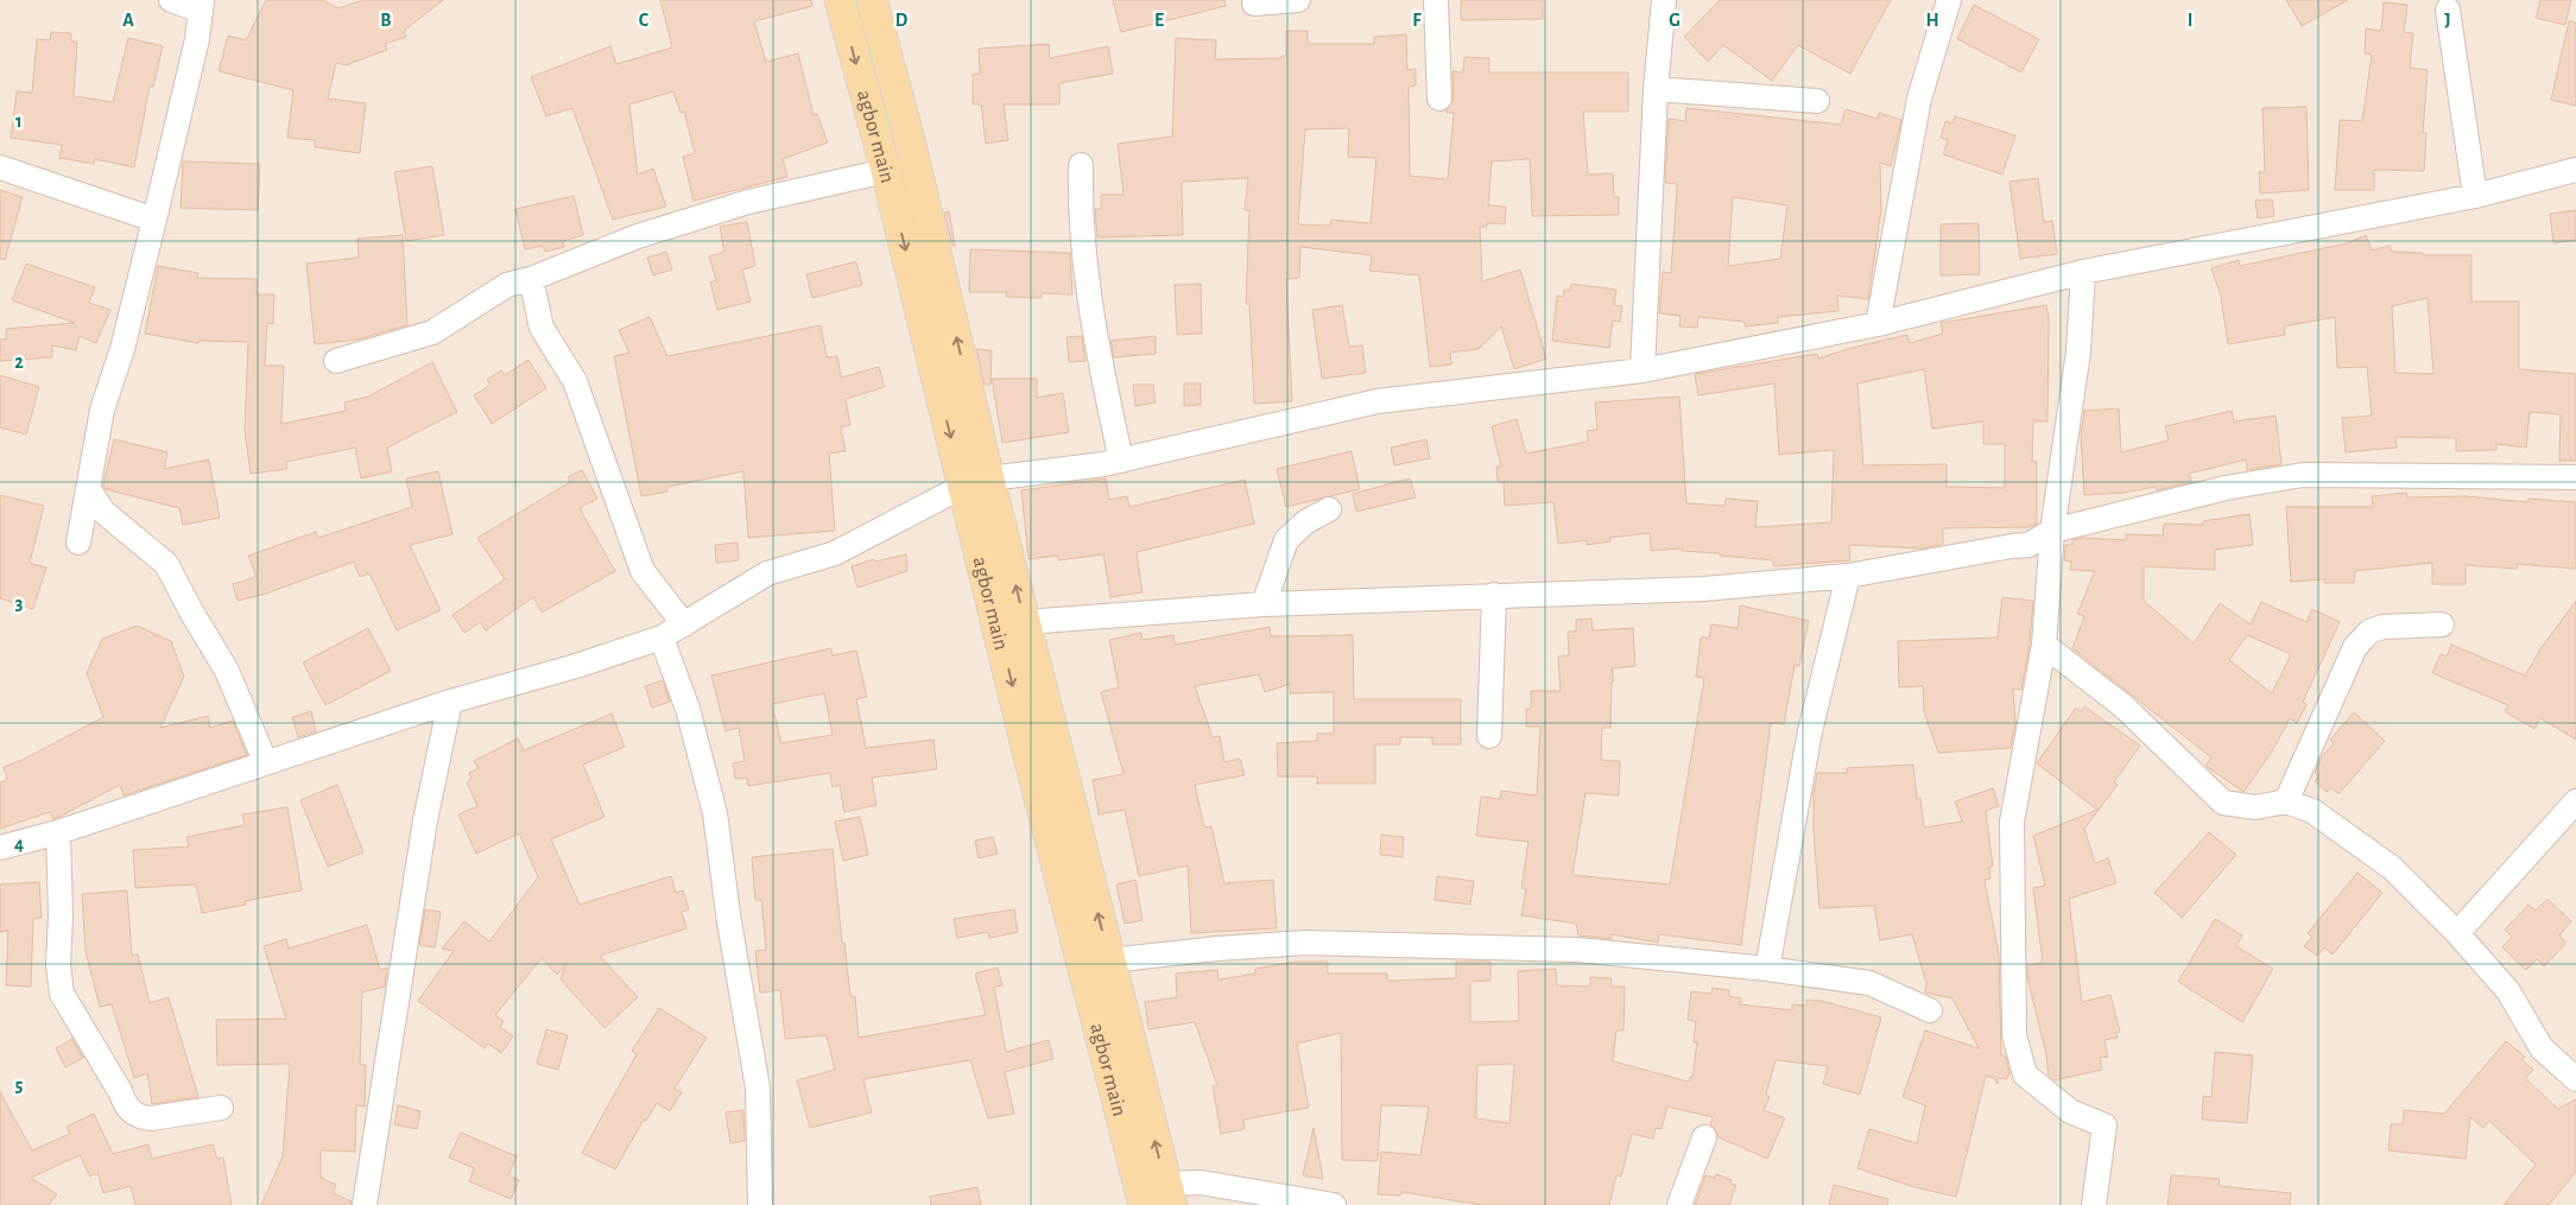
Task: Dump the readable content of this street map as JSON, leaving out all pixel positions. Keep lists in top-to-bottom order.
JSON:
{
  "streets": {
    "main road": ["agbor main"]
  },
  "grid": {
    "columns": [
      "A",
      "B",
      "C",
      "D",
      "E",
      "F",
      "G",
      "H",
      "I",
      "J"
    ],
    "rows": [
      "1",
      "2",
      "3",
      "4",
      "5"
    ]
  }
}
